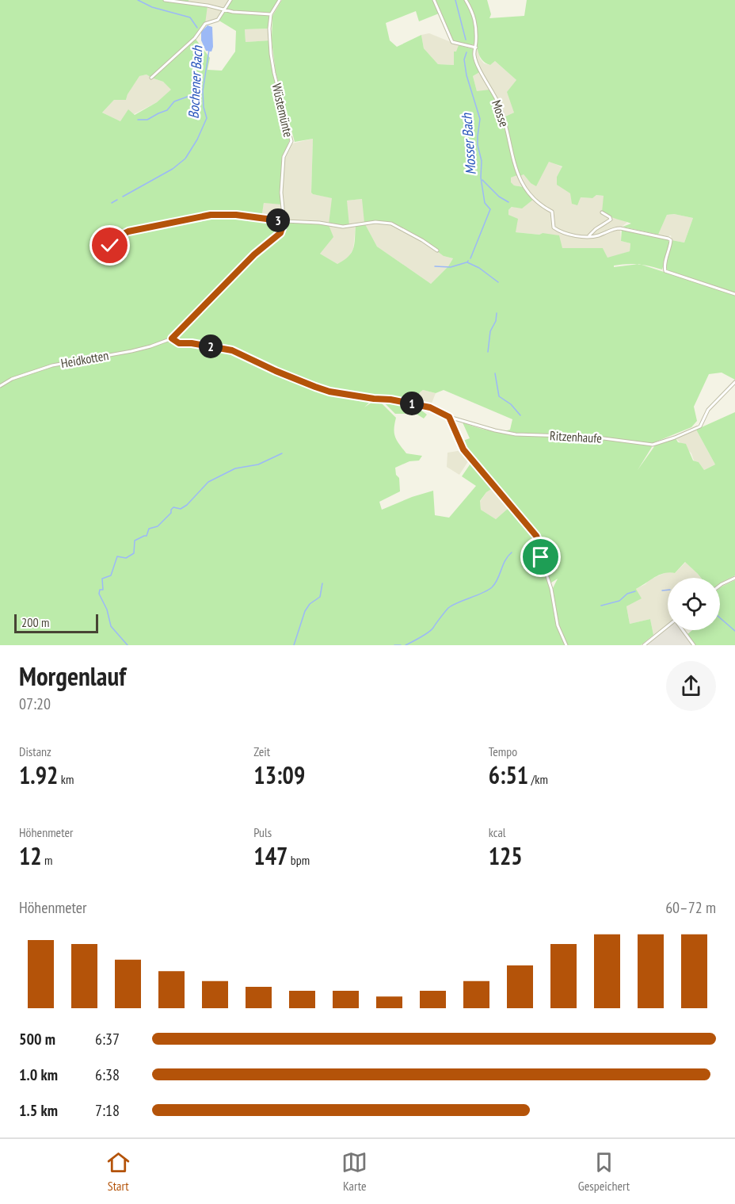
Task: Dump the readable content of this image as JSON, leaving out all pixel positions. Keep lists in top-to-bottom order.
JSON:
{
  "streets": {
    "street": [
      "Wüstemünte",
      "Mosse",
      "Heidkotten",
      "Ritzenhaufe"
    ]
  },
  "crossings": [
    ["Heidkotten", "Ritzenhaufe"]
  ],
  "water": ["Bochener Bach", "Mosser Bach"],
  "scale_bar": "200 m",
  "page": {
    "pins": ["3", "2", "1"],
    "scale": "200 m",
    "heading": ["Morgenlauf", "07:20"],
    "stats": [
      ["Distanz", "1.92 km"],
      ["Zeit", "13:09"],
      ["Tempo", "6:51 /km"],
      ["Höhenmeter", "12 m"],
      ["Puls", "147 bpm"],
      ["kcal", "125"]
    ],
    "chart": ["Höhenmeter", "60–72 m"],
    "list": [
      {
        "name": "500 m",
        "note": "6:37"
      },
      {
        "name": "1.0 km",
        "note": "6:38"
      },
      {
        "name": "1.5 km",
        "note": "7:18"
      }
    ],
    "tabs": ["Start", "Karte", "Gespeichert"]
  }
}
